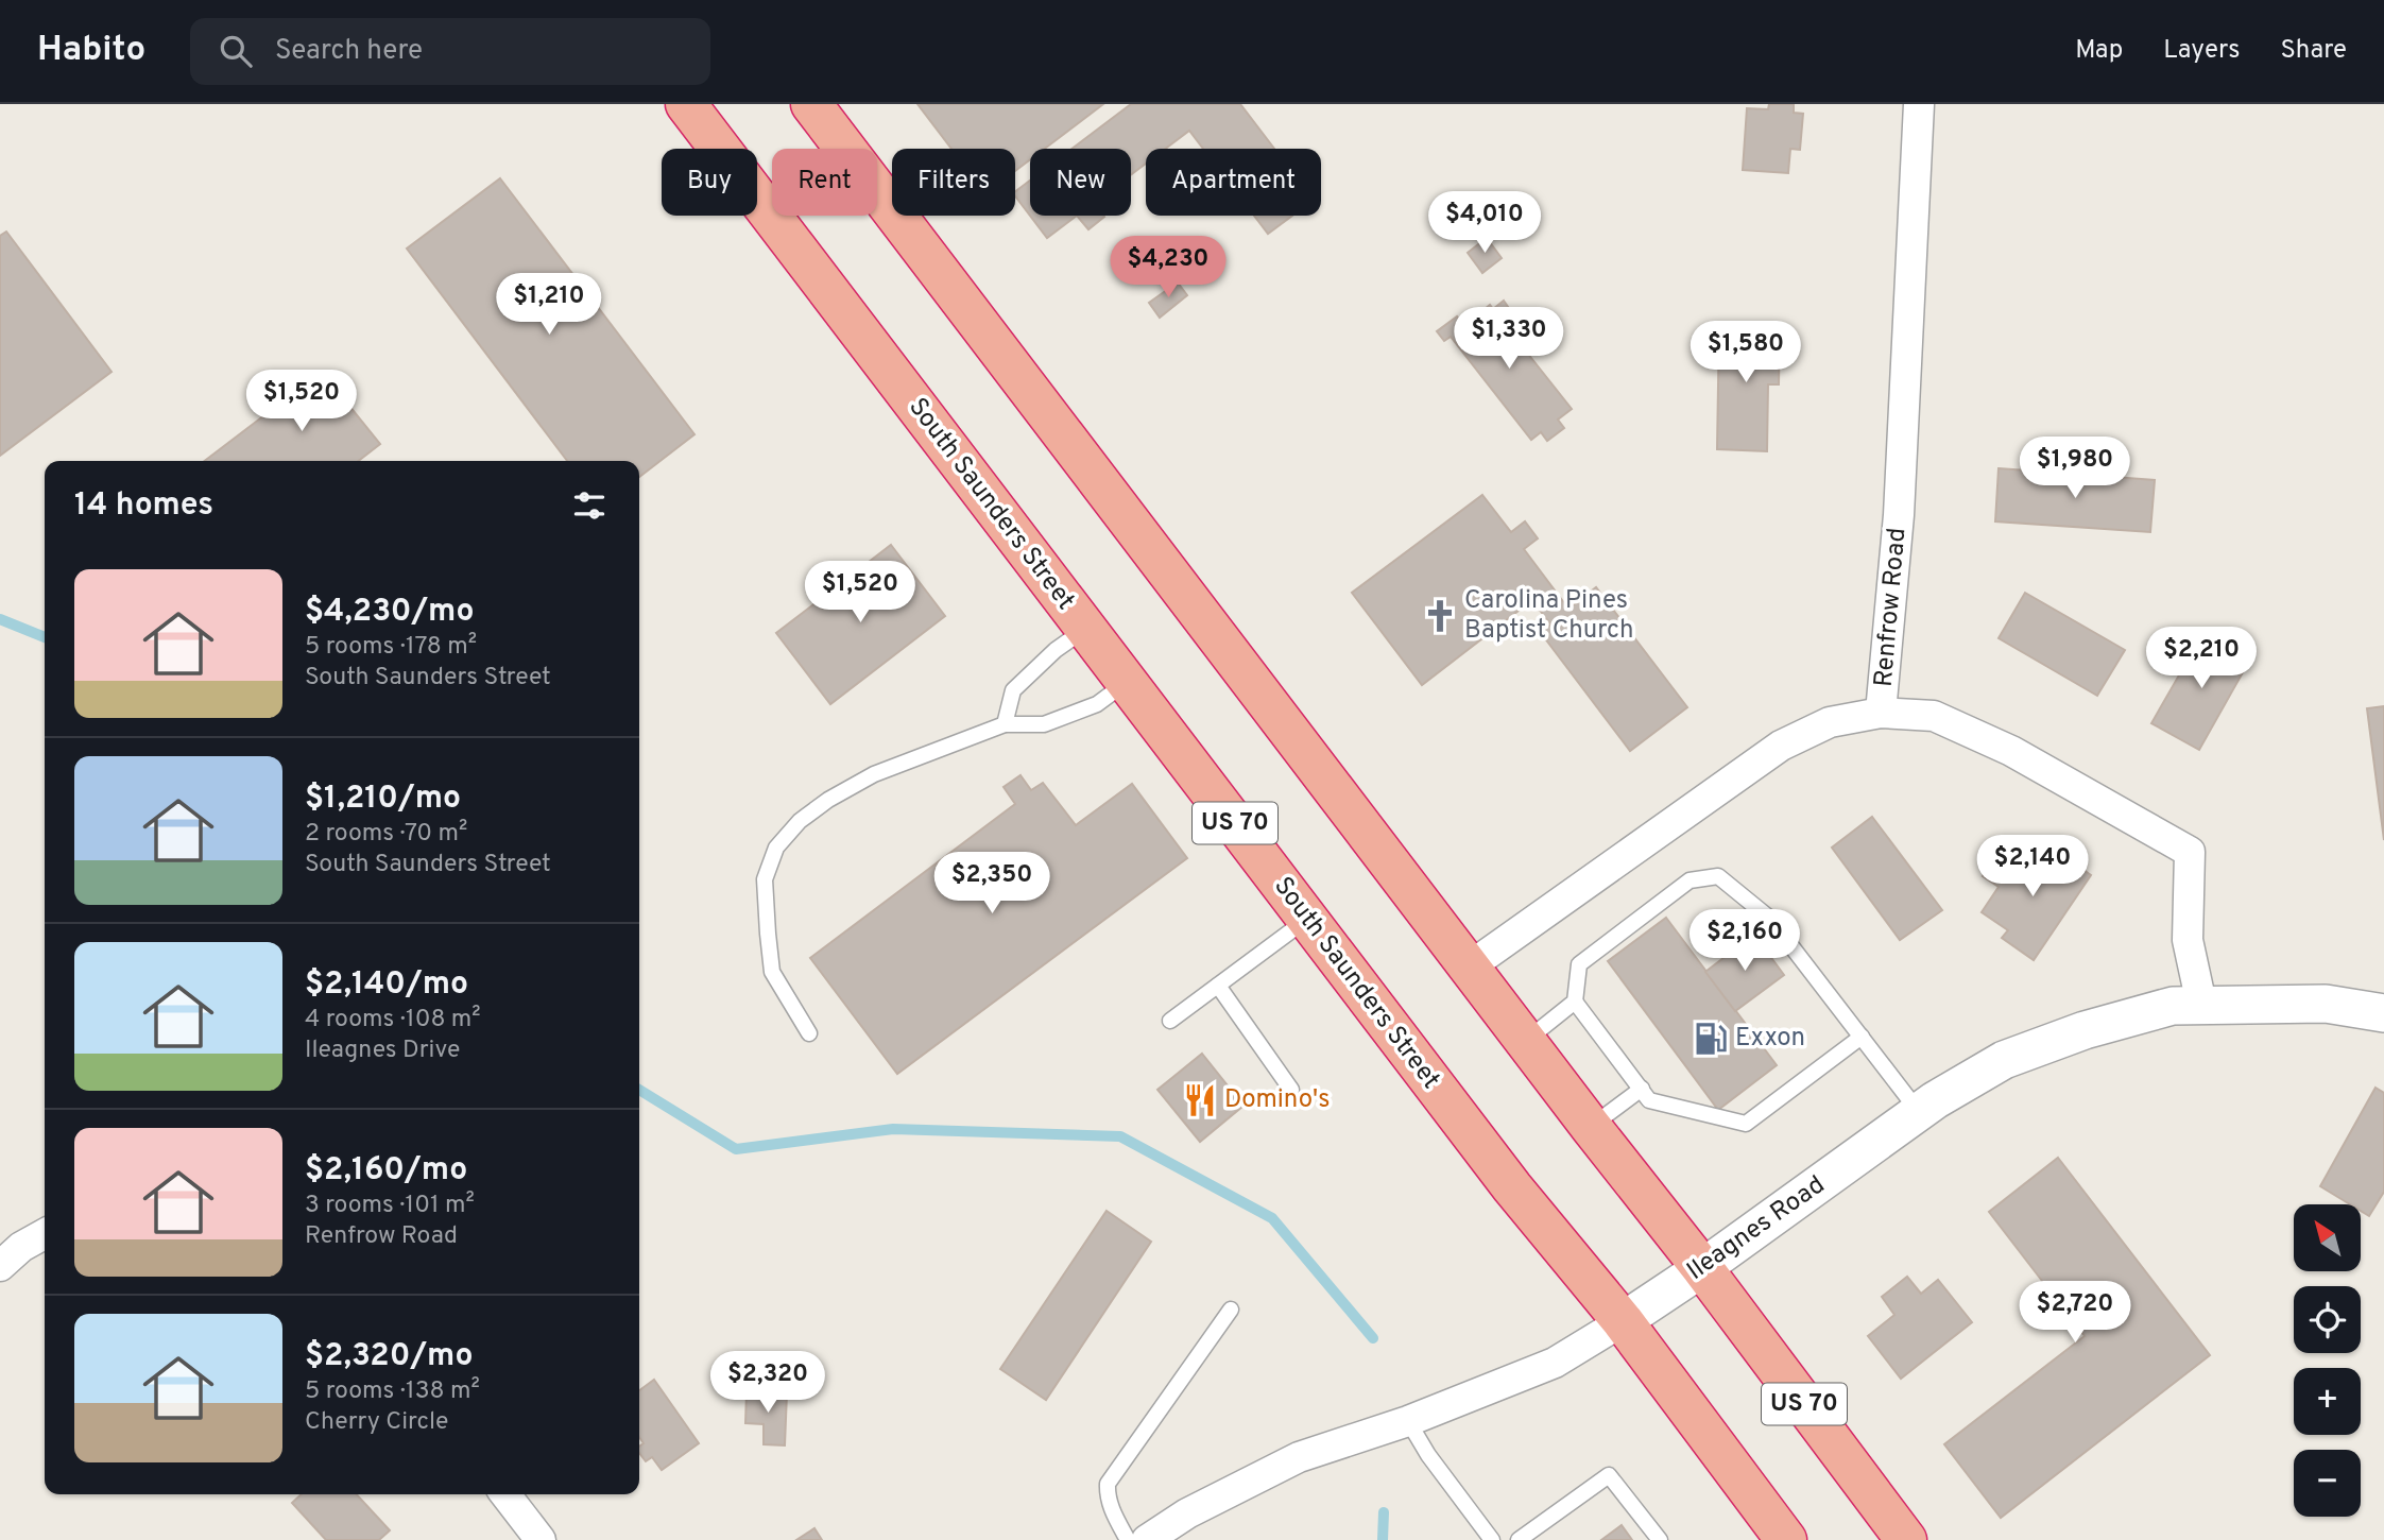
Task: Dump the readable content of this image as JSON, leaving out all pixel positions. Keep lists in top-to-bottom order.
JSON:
{
  "streets": {
    "highway": ["South Saunders Street", "US 70"],
    "street": ["Renfrow Road", "Ileagnes Road"]
  },
  "crossings": [
    ["South Saunders Street", "Ileagnes Road"],
    ["Renfrow Road", "US 70"],
    ["US 70", "Ileagnes Road"]
  ],
  "places": {
    "church": ["Carolina Pines Baptist Church"],
    "fuel station": ["Exxon"],
    "restaurant": ["Domino's"]
  },
  "north": "top left",
  "page": {
    "header": "Habito",
    "search": "Search here",
    "nav": ["Map", "Layers", "Share"],
    "chip": [
      "Buy",
      "Rent",
      "Filters",
      "New",
      "Apartment"
    ],
    "price": [
      "$4,010",
      "$4,230",
      "$1,210",
      "$1,330",
      "$1,580",
      "$1,520",
      "$1,980",
      "$1,520",
      "$2,210",
      "$2,140",
      "$2,350",
      "$2,160",
      "$2,720",
      "$2,320"
    ],
    "heading": "14 homes",
    "list": [
      {
        "name": "$4,230/mo",
        "note": "5 rooms · 178 m² · South Saunders Street"
      },
      {
        "name": "$1,210/mo",
        "note": "2 rooms · 70 m² · South Saunders Street"
      },
      {
        "name": "$2,140/mo",
        "note": "4 rooms · 108 m² · Ileagnes Drive"
      },
      {
        "name": "$2,160/mo",
        "note": "3 rooms · 101 m² · Renfrow Road"
      },
      {
        "name": "$2,320/mo",
        "note": "5 rooms · 138 m² · Cherry Circle"
      }
    ],
    "map_buttons": ["+", "−"]
  }
}
